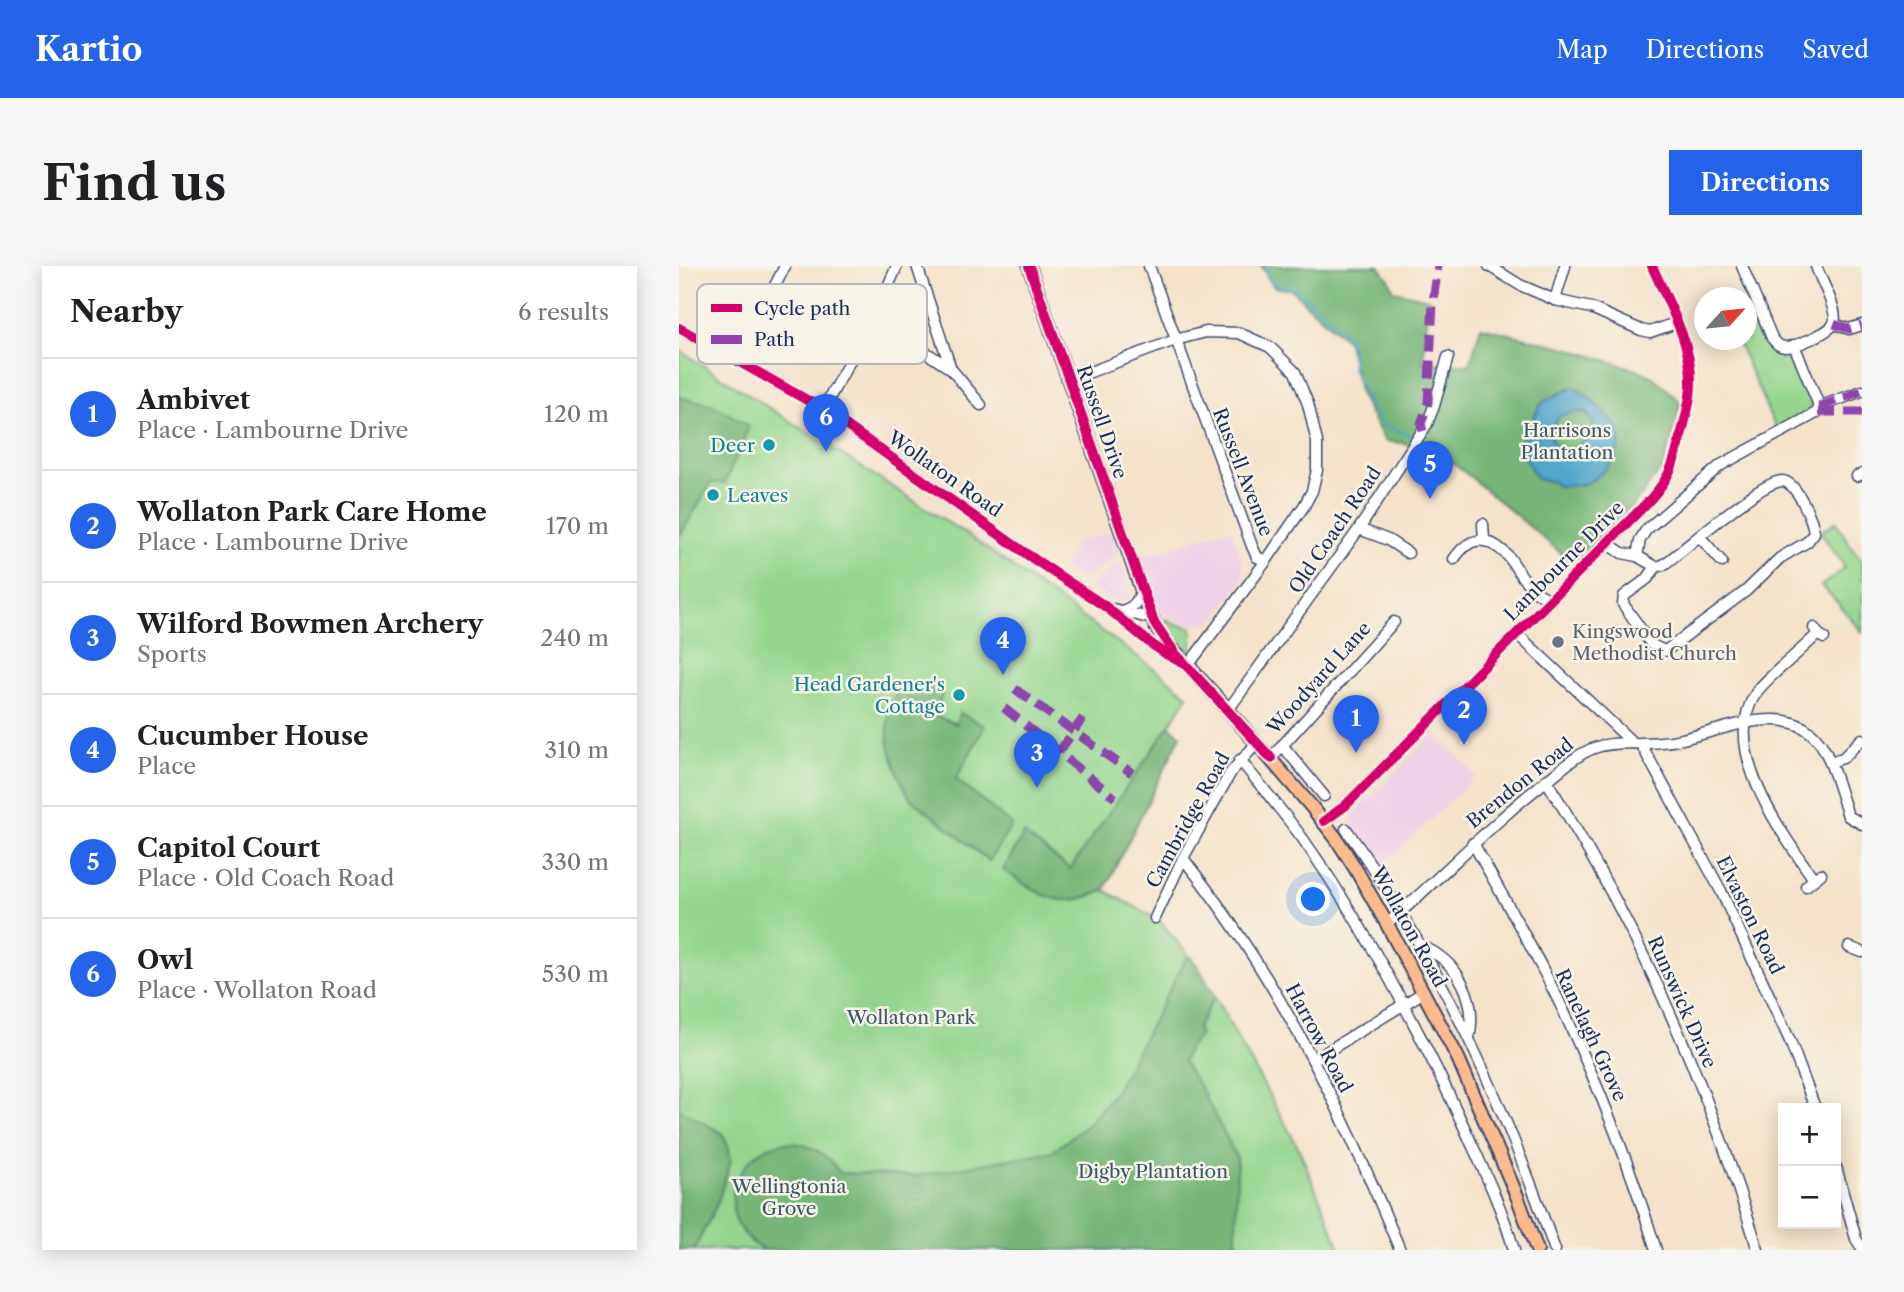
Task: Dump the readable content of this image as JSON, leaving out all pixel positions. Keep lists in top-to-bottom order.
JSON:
{
  "streets": {
    "main road": ["Russell Drive", "Wollaton Road"],
    "street": [
      "Russell Avenue",
      "Old Coach Road",
      "Lambourne Drive",
      "Woodyard Lane",
      "Brendon Road",
      "Cambridge Road",
      "Elvaston Road",
      "Runswick Drive",
      "Ranelagh Grove",
      "Harrow Road"
    ]
  },
  "crossings": [
    ["Russell Drive", "Wollaton Road"],
    ["Russell Avenue", "Wollaton Road"],
    ["Wollaton Road", "Old Coach Road"],
    ["Wollaton Road", "Lambourne Drive"],
    ["Wollaton Road", "Woodyard Lane"],
    ["Wollaton Road", "Brendon Road"],
    ["Wollaton Road", "Cambridge Road"],
    ["Lambourne Drive", "Elvaston Road"],
    ["Brendon Road", "Elvaston Road"],
    ["Brendon Road", "Runswick Drive"],
    ["Brendon Road", "Ranelagh Grove"],
    ["Cambridge Road", "Harrow Road"]
  ],
  "parks": [
    "Harrisons Plantation",
    "Wollaton Park",
    "Digby Plantation",
    "Wellingtonia Grove"
  ],
  "places": [
    "Deer",
    "Leaves",
    "Kingswood Methodist Church",
    "Head Gardener's Cottage"
  ],
  "legend": ["Cycle path", "Path"],
  "north": "top right",
  "page": {
    "header": "Kartio",
    "nav": ["Map", "Directions", "Saved"],
    "buttons": "Directions",
    "title": "Find us",
    "heading": ["Nearby", "6 results"],
    "list": [
      {
        "mark": "1",
        "name": "Ambivet",
        "note": "Place · Lambourne Drive",
        "value": "120 m"
      },
      {
        "mark": "2",
        "name": "Wollaton Park Care Home",
        "note": "Place · Lambourne Drive",
        "value": "170 m"
      },
      {
        "mark": "3",
        "name": "Wilford Bowmen Archery",
        "note": "Sports",
        "value": "240 m"
      },
      {
        "mark": "4",
        "name": "Cucumber House",
        "note": "Place",
        "value": "310 m"
      },
      {
        "mark": "5",
        "name": "Capitol Court",
        "note": "Place · Old Coach Road",
        "value": "330 m"
      },
      {
        "mark": "6",
        "name": "Owl",
        "note": "Place · Wollaton Road",
        "value": "530 m"
      }
    ],
    "pins": [
      "6",
      "5",
      "4",
      "2",
      "1",
      "3"
    ],
    "map_buttons": ["+", "−"]
  }
}
